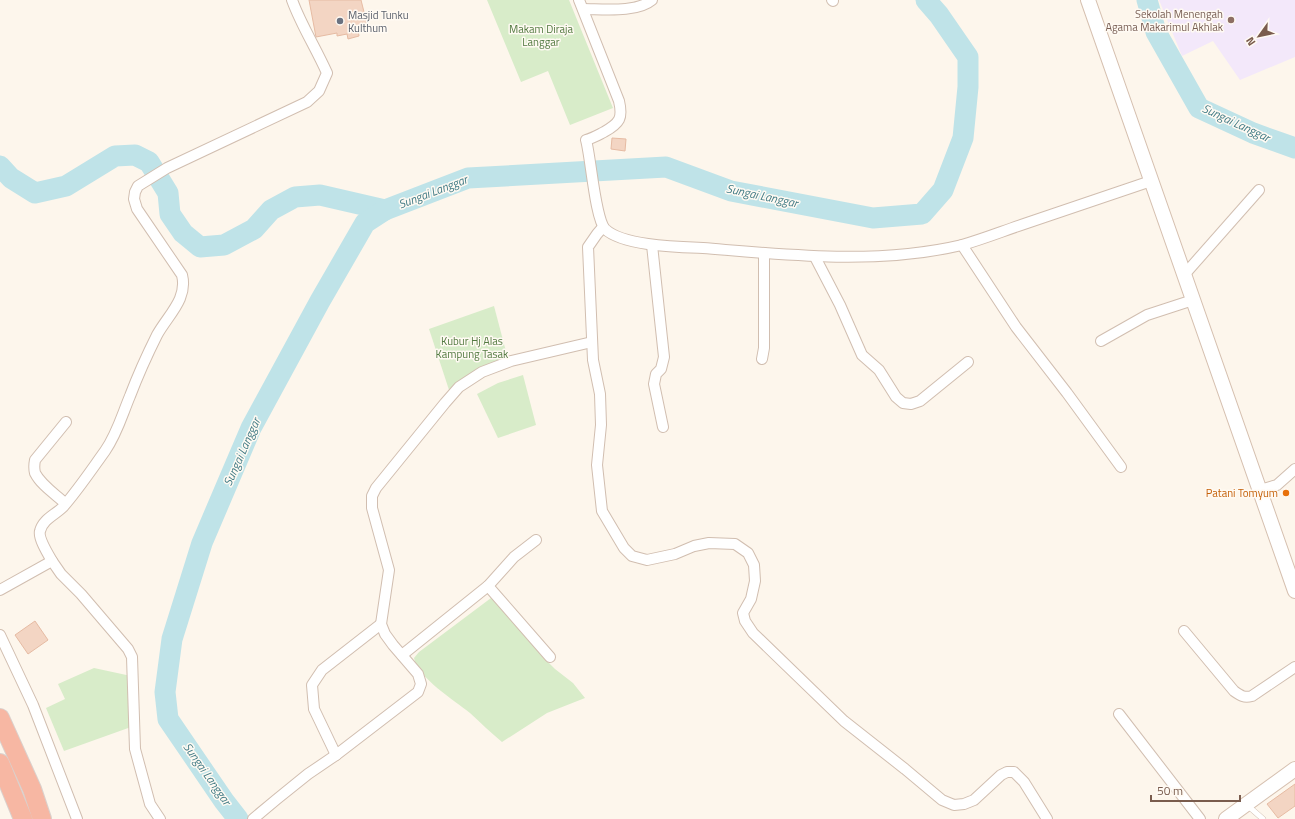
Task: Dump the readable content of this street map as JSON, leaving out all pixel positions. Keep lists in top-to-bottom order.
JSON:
{
  "water": ["Sungai Langgar"],
  "parks": ["Makam Diraja Langgar", "Kubur Hj Alas Kampung Tasak"],
  "places": ["Sekolah Menengah Agama Makarimul Akhlak", "Masjid Tunku Kulthum", "Patani Tomyum"],
  "scale_bar": "50 m",
  "north": "bottom left"
}
